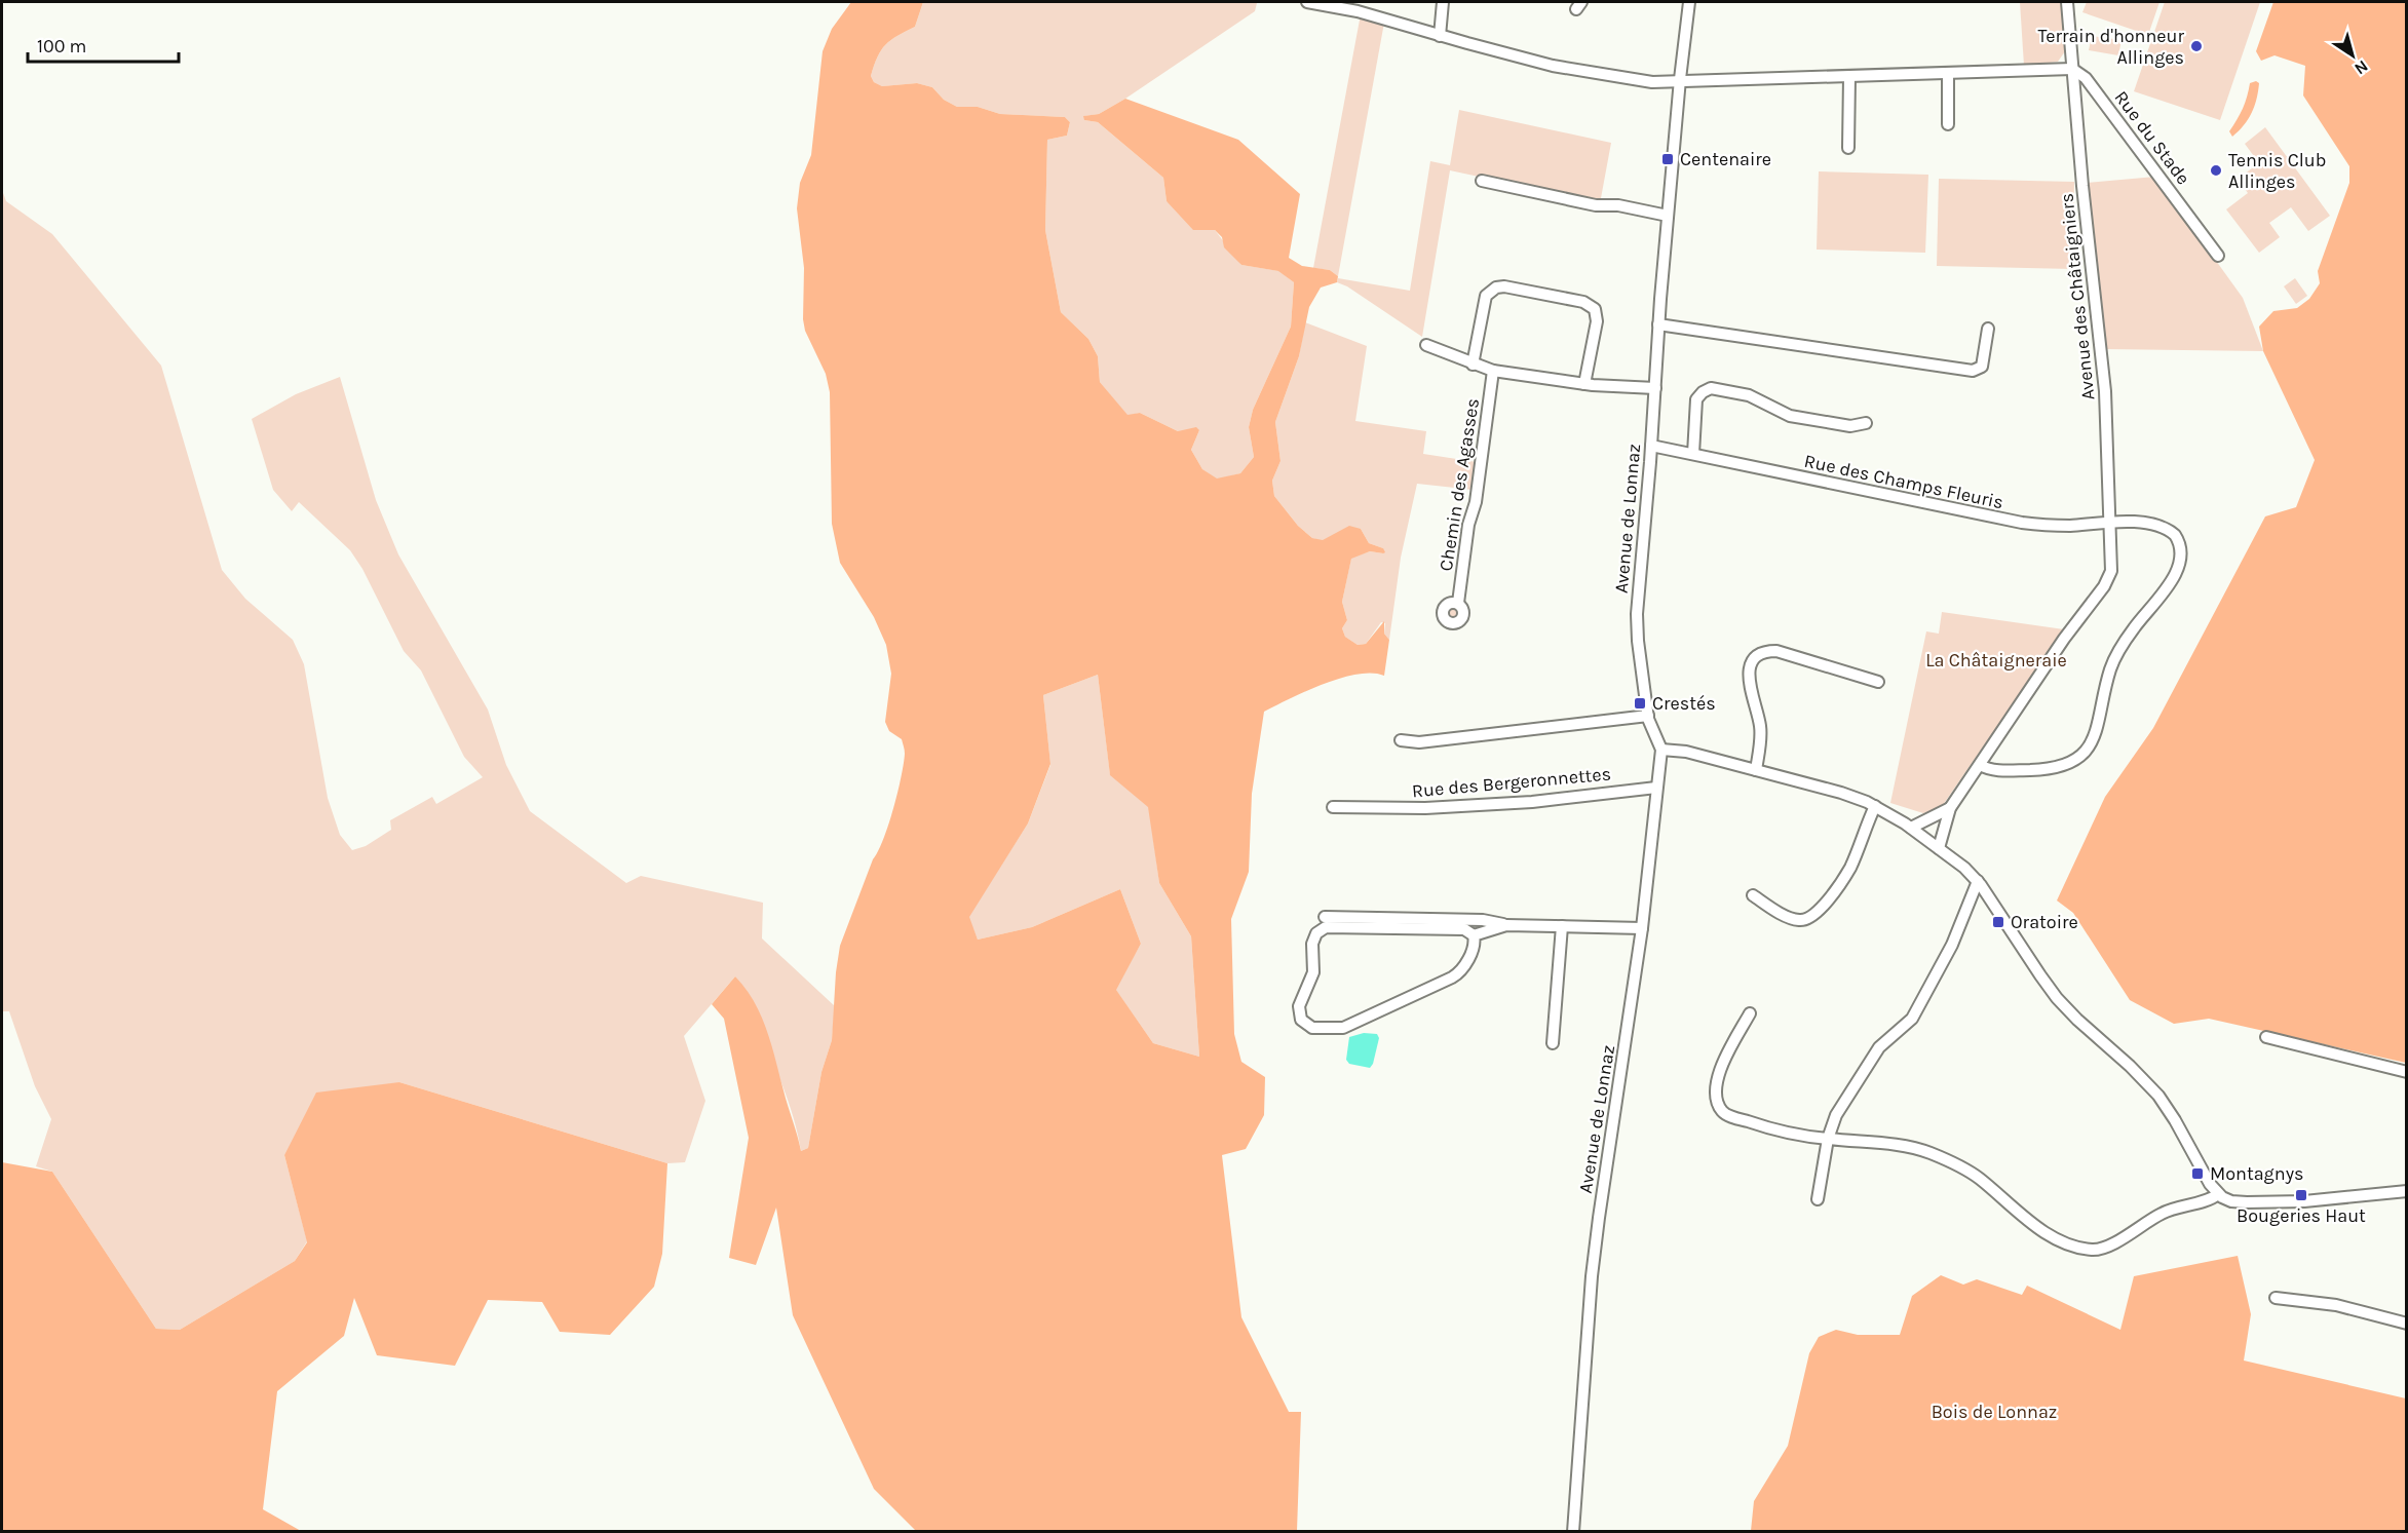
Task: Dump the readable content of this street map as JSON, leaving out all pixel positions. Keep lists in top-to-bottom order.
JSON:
{
  "streets": {
    "street": [
      "Rue du Stade",
      "Avenue des Châtaigniers",
      "Rue des Champs Fleuris",
      "Chemin des Agasses",
      "Avenue de Lonnaz",
      "Rue des Bergeronnettes"
    ]
  },
  "crossings": [
    ["Rue du Stade", "Avenue des Châtaigniers"],
    ["Avenue des Châtaigniers", "Rue des Champs Fleuris"],
    ["Rue des Champs Fleuris", "Avenue de Lonnaz"],
    ["Avenue de Lonnaz", "Rue des Bergeronnettes"]
  ],
  "parks": ["La Châtaigneraie", "Bois de Lonnaz"],
  "places": {
    "other": ["Terrain d'honneur Allinges", "Tennis Club Allinges"],
    "transit": [
      "Centenaire",
      "Crestés",
      "Oratoire",
      "Montagnys",
      "Bougeries Haut"
    ]
  },
  "scale_bar": "100 m",
  "north": "bottom right"
}
